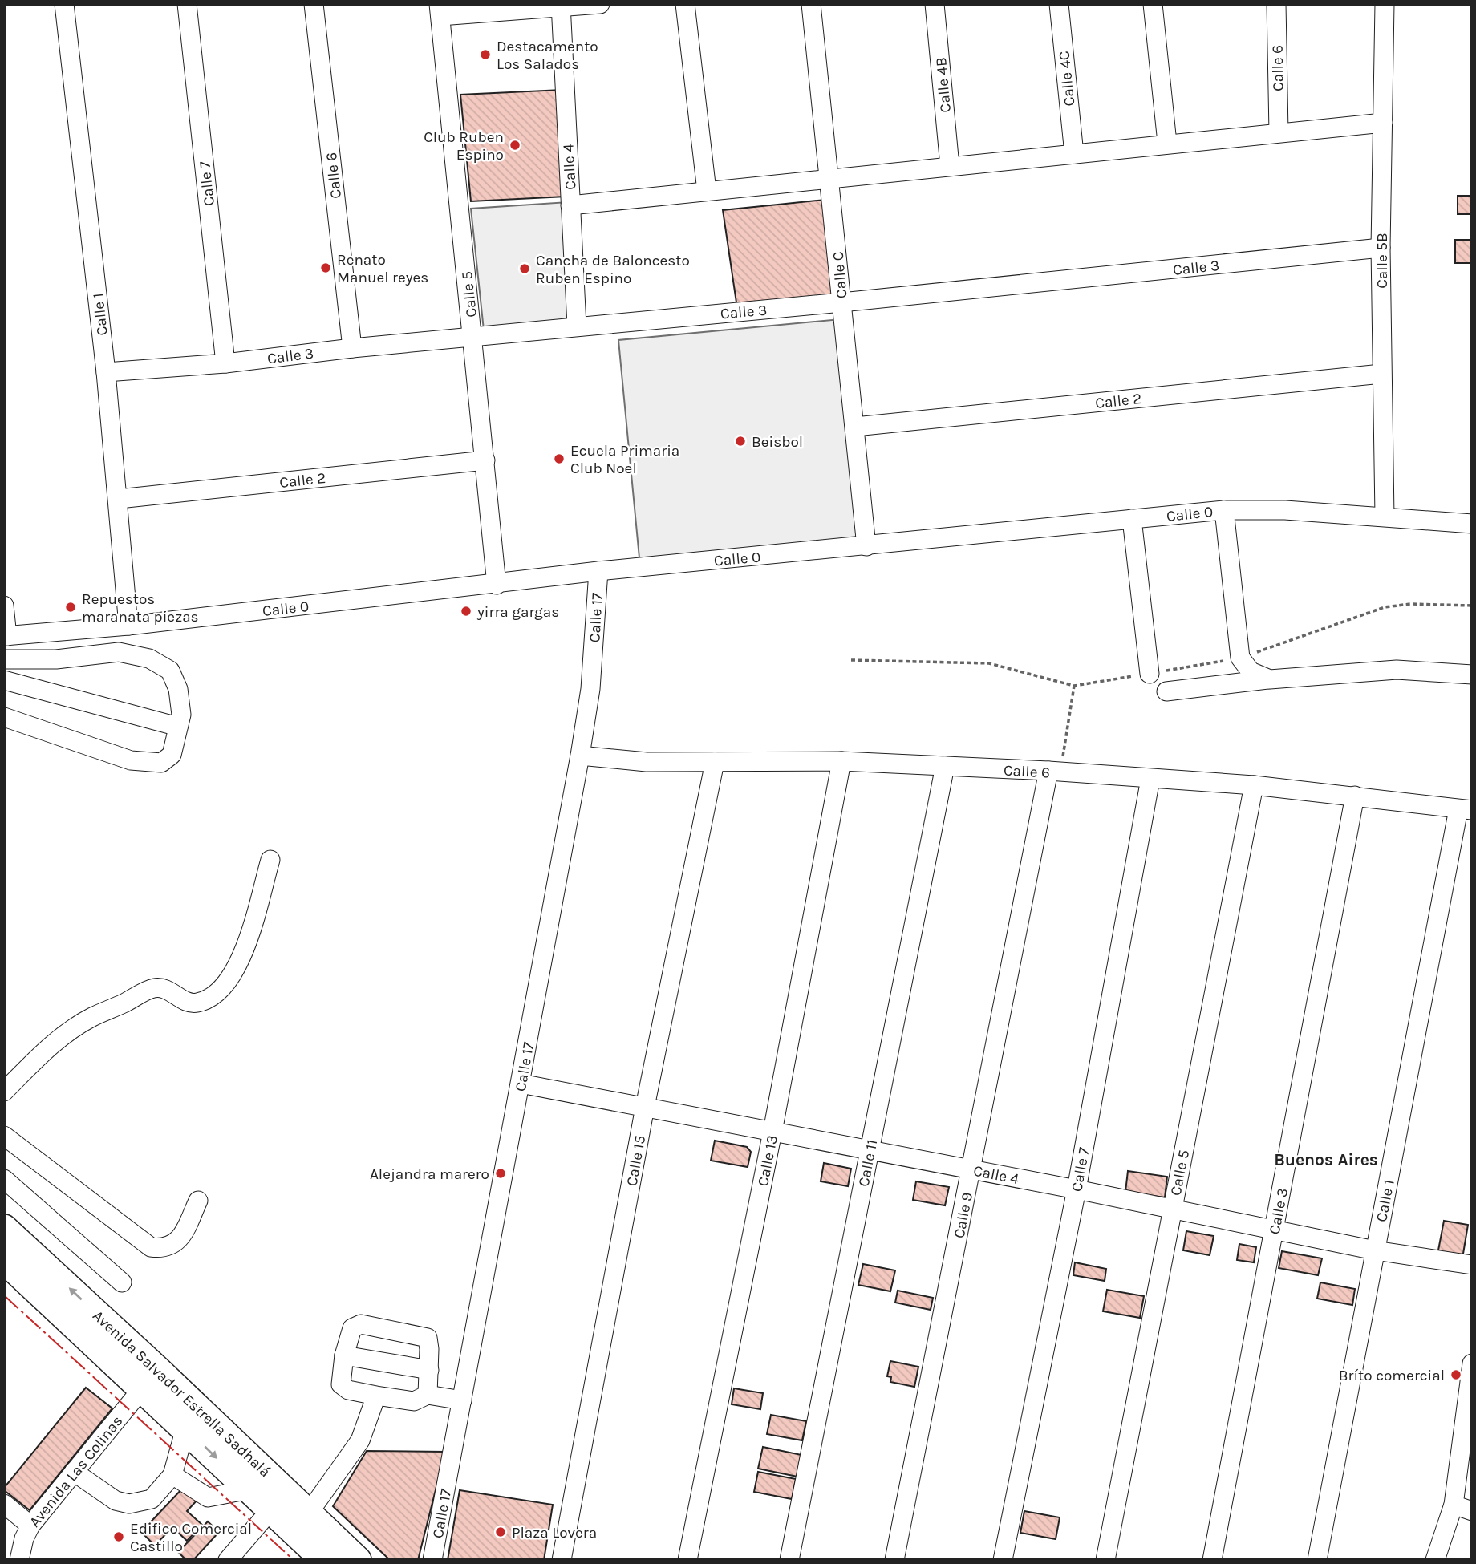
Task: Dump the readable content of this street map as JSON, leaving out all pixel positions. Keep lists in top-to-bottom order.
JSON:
{
  "streets": {
    "highway": ["Avenida Salvador Estrella Sadhalá"],
    "street": [
      "Calle 6",
      "Calle 4C",
      "Calle 4B",
      "Calle 4",
      "Calle 7",
      "Calle 5B",
      "Calle 3",
      "Calle C",
      "Calle 5",
      "Calle 1",
      "Calle 2",
      "Calle 0",
      "Calle 17",
      "Calle 15",
      "Calle 13",
      "Calle 11",
      "Calle 9",
      "Avenida Las Colinas"
    ]
  },
  "crossings": [
    ["Calle 6", "Calle 7"],
    ["Calle 6", "Calle 3"],
    ["Calle 6", "Calle 5"],
    ["Calle 6", "Calle 1"],
    ["Calle 6", "Calle 17"],
    ["Calle 6", "Calle 15"],
    ["Calle 6", "Calle 13"],
    ["Calle 6", "Calle 11"],
    ["Calle 6", "Calle 9"],
    ["Calle 4", "Calle 7"],
    ["Calle 4", "Calle 3"],
    ["Calle 4", "Calle 5"],
    ["Calle 4", "Calle 1"],
    ["Calle 4", "Calle 17"],
    ["Calle 4", "Calle 15"],
    ["Calle 4", "Calle 13"],
    ["Calle 4", "Calle 11"],
    ["Calle 4", "Calle 9"],
    ["Calle 7", "Calle 3"],
    ["Calle 5B", "Calle 3"],
    ["Calle 5B", "Calle 2"],
    ["Calle 5B", "Calle 0"],
    ["Calle 3", "Calle C"],
    ["Calle 3", "Calle 5"],
    ["Calle 3", "Calle 1"],
    ["Calle C", "Calle 2"],
    ["Calle C", "Calle 0"],
    ["Calle 5", "Calle 2"],
    ["Calle 5", "Calle 0"],
    ["Calle 1", "Calle 2"],
    ["Calle 1", "Calle 0"],
    ["Calle 0", "Calle 17"],
    ["Avenida Salvador Estrella Sadhalá", "Avenida Las Colinas"]
  ],
  "districts": ["Buenos Aires"],
  "places": [
    "Destacamento Los Salados",
    "Club Ruben Espino",
    "Renato Manuel reyes",
    "Cancha de Baloncesto Ruben Espino",
    "Beisbol",
    "Ecuela Primaria Club Noel",
    "Repuestos maranata piezas",
    "yirra gargas",
    "Alejandra marero",
    "Bríto comercial",
    "Plaza Lovera",
    "Edifico Comercial Castillo"
  ]
}
